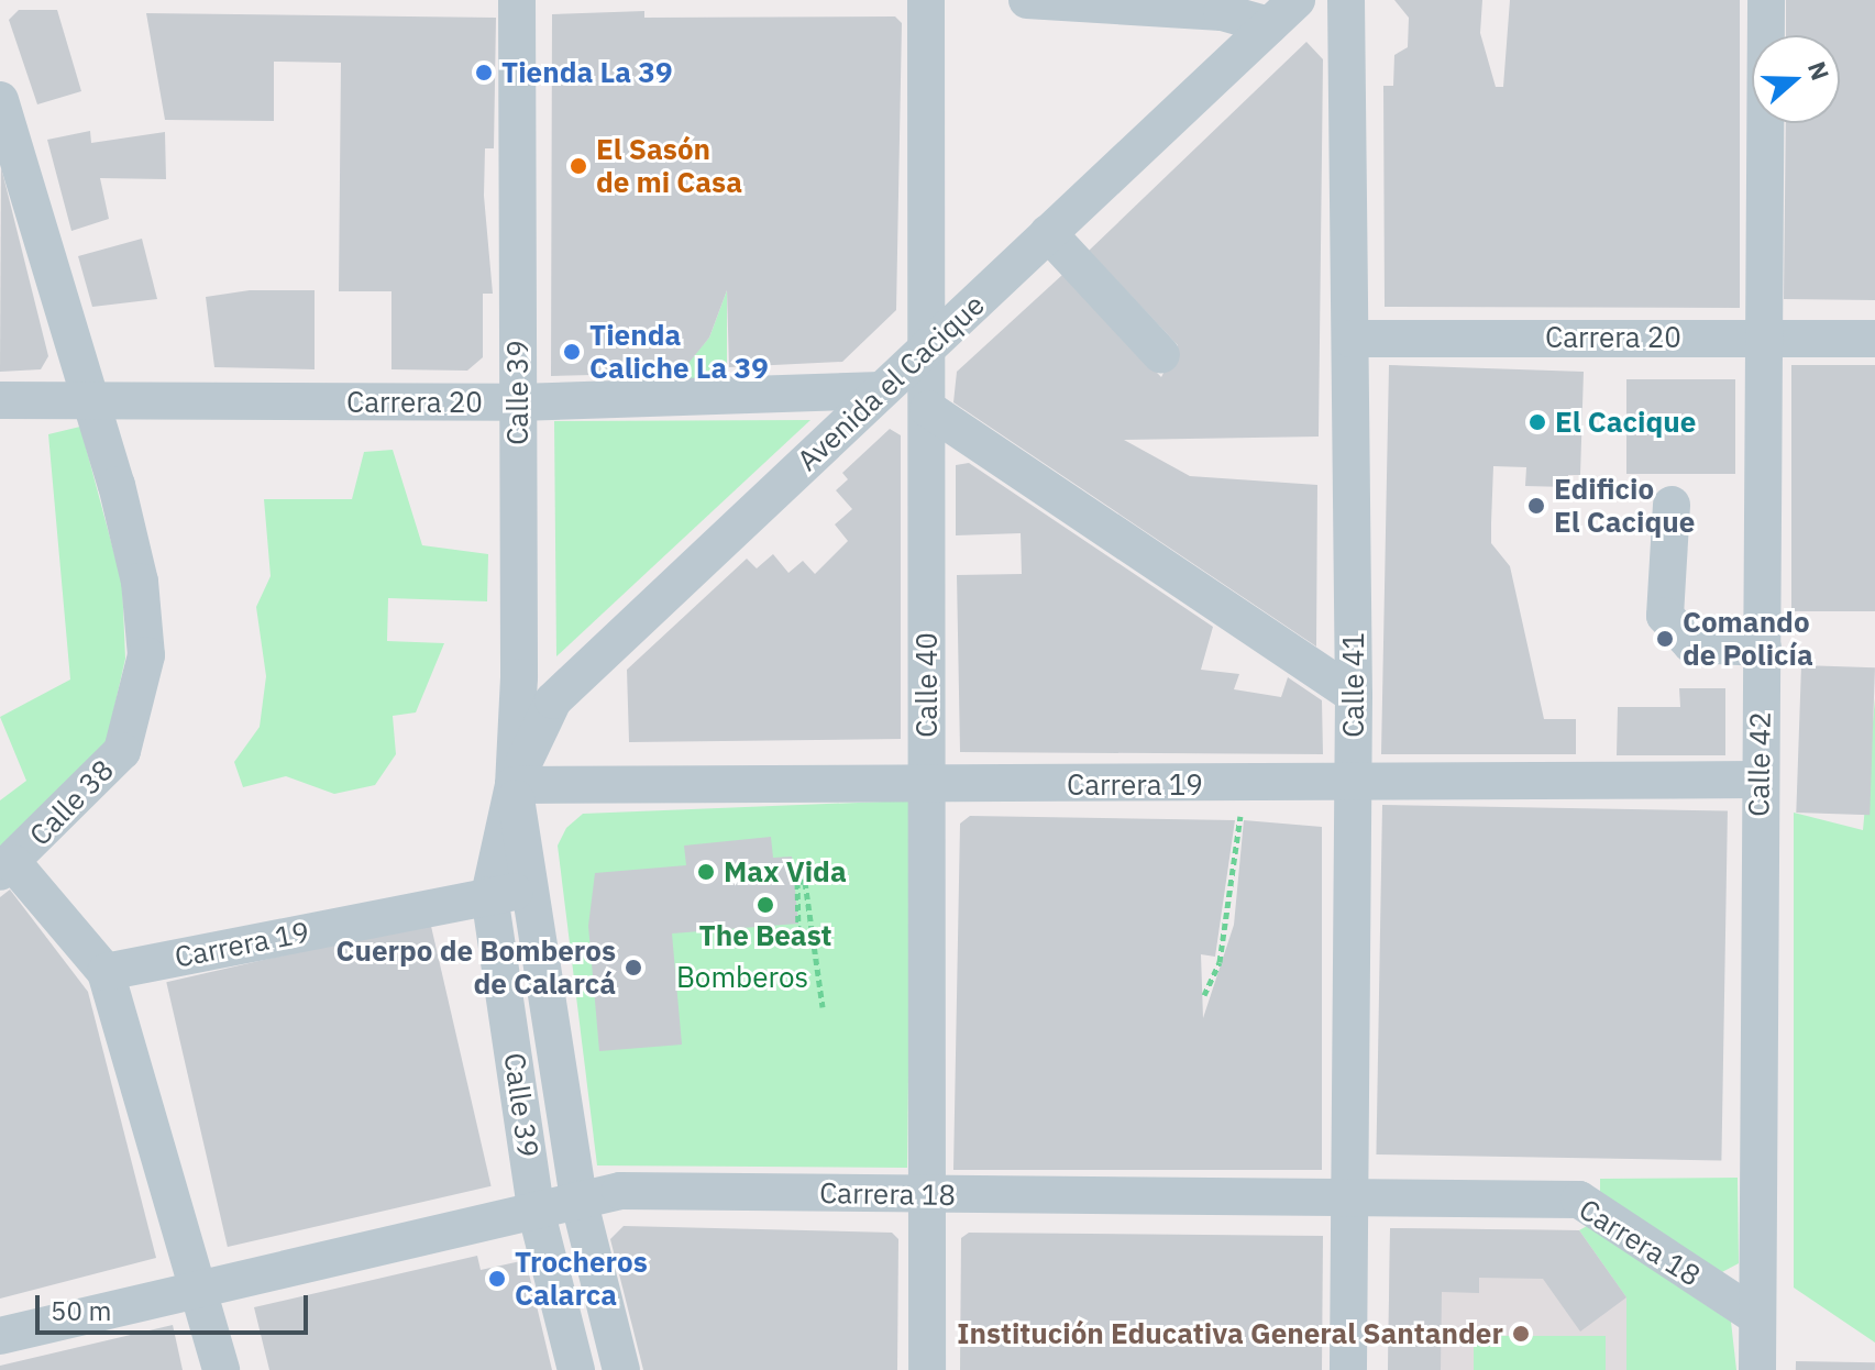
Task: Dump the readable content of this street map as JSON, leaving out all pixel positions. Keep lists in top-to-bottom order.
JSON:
{
  "streets": {
    "street": [
      "Carrera 20",
      "Avenida el Cacique",
      "Calle 39",
      "Calle 40",
      "Calle 41",
      "Calle 42",
      "Carrera 19",
      "Calle 38",
      "Carrera 18"
    ]
  },
  "crossings": [
    ["Carrera 20", "Avenida el Cacique"],
    ["Carrera 20", "Calle 39"],
    ["Carrera 20", "Calle 41"],
    ["Carrera 20", "Calle 42"],
    ["Carrera 20", "Calle 38"],
    ["Avenida el Cacique", "Calle 39"],
    ["Avenida el Cacique", "Calle 40"],
    ["Avenida el Cacique", "Carrera 19"],
    ["Calle 39", "Carrera 19"],
    ["Calle 39", "Carrera 18"],
    ["Calle 40", "Carrera 19"],
    ["Calle 40", "Carrera 18"],
    ["Calle 41", "Carrera 19"],
    ["Calle 41", "Carrera 18"],
    ["Calle 42", "Carrera 19"],
    ["Calle 42", "Carrera 18"],
    ["Carrera 19", "Calle 38"],
    ["Calle 38", "Carrera 18"]
  ],
  "parks": ["Bomberos"],
  "places": [
    "Tienda La 39",
    "El Sasón de mi Casa",
    "Tienda Caliche La 39",
    "El Cacique",
    "Edificio El Cacique",
    "Comando de Policía",
    "Max Vida",
    "The Beast",
    "Cuerpo de Bomberos de Calarcá",
    "Trocheros Calarca",
    "Institución Educativa General Santander"
  ],
  "scale_bar": "50 m",
  "north": "right"
}
